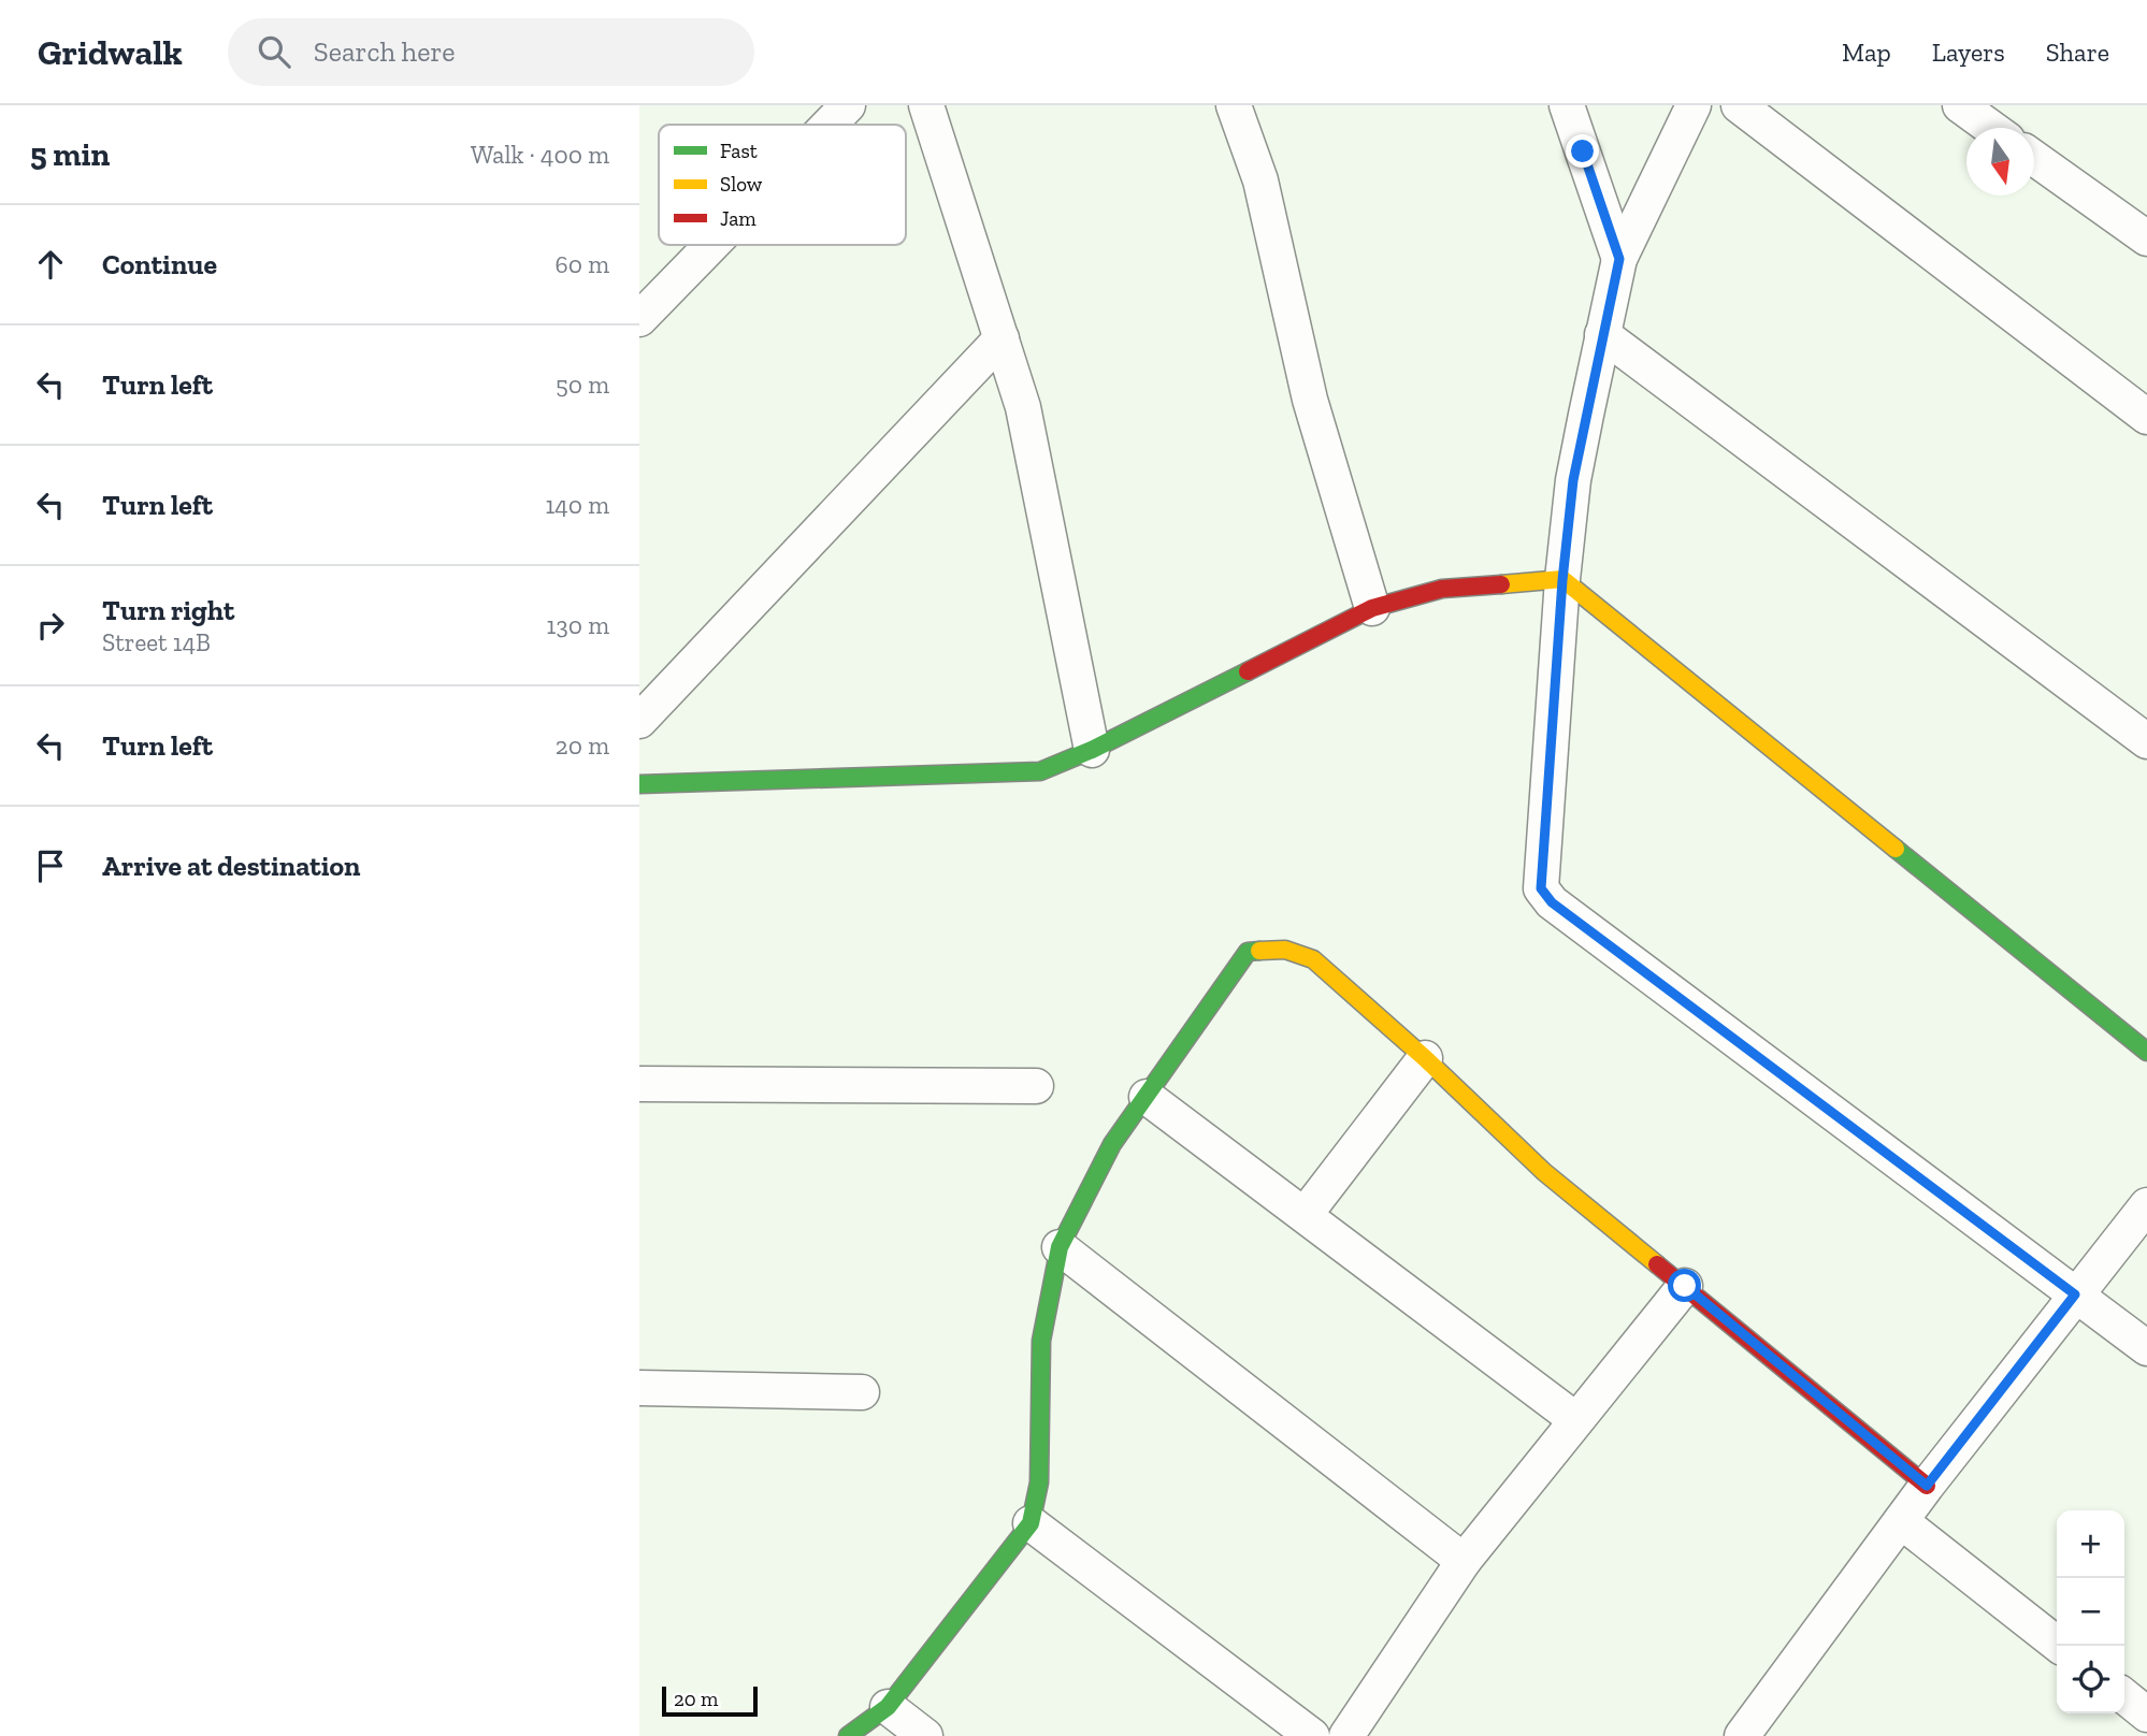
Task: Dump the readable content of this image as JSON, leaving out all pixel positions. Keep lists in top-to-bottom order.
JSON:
{
  "legend": ["Fast", "Slow", "Jam"],
  "scale_bar": "20 m",
  "north": "bottom",
  "page": {
    "header": "Gridwalk",
    "search": "Search here",
    "nav": ["Map", "Layers", "Share"],
    "heading": ["5 min", "Walk · 400 m"],
    "list": [
      ["Continue", "60 m"],
      ["Turn left", "50 m"],
      ["Turn left", "140 m"],
      ["Turn right", "Street 14B", "130 m"],
      ["Turn left", "20 m"],
      "Arrive at destination"
    ],
    "map_buttons": ["+", "−"],
    "scale": "20 m"
  }
}
